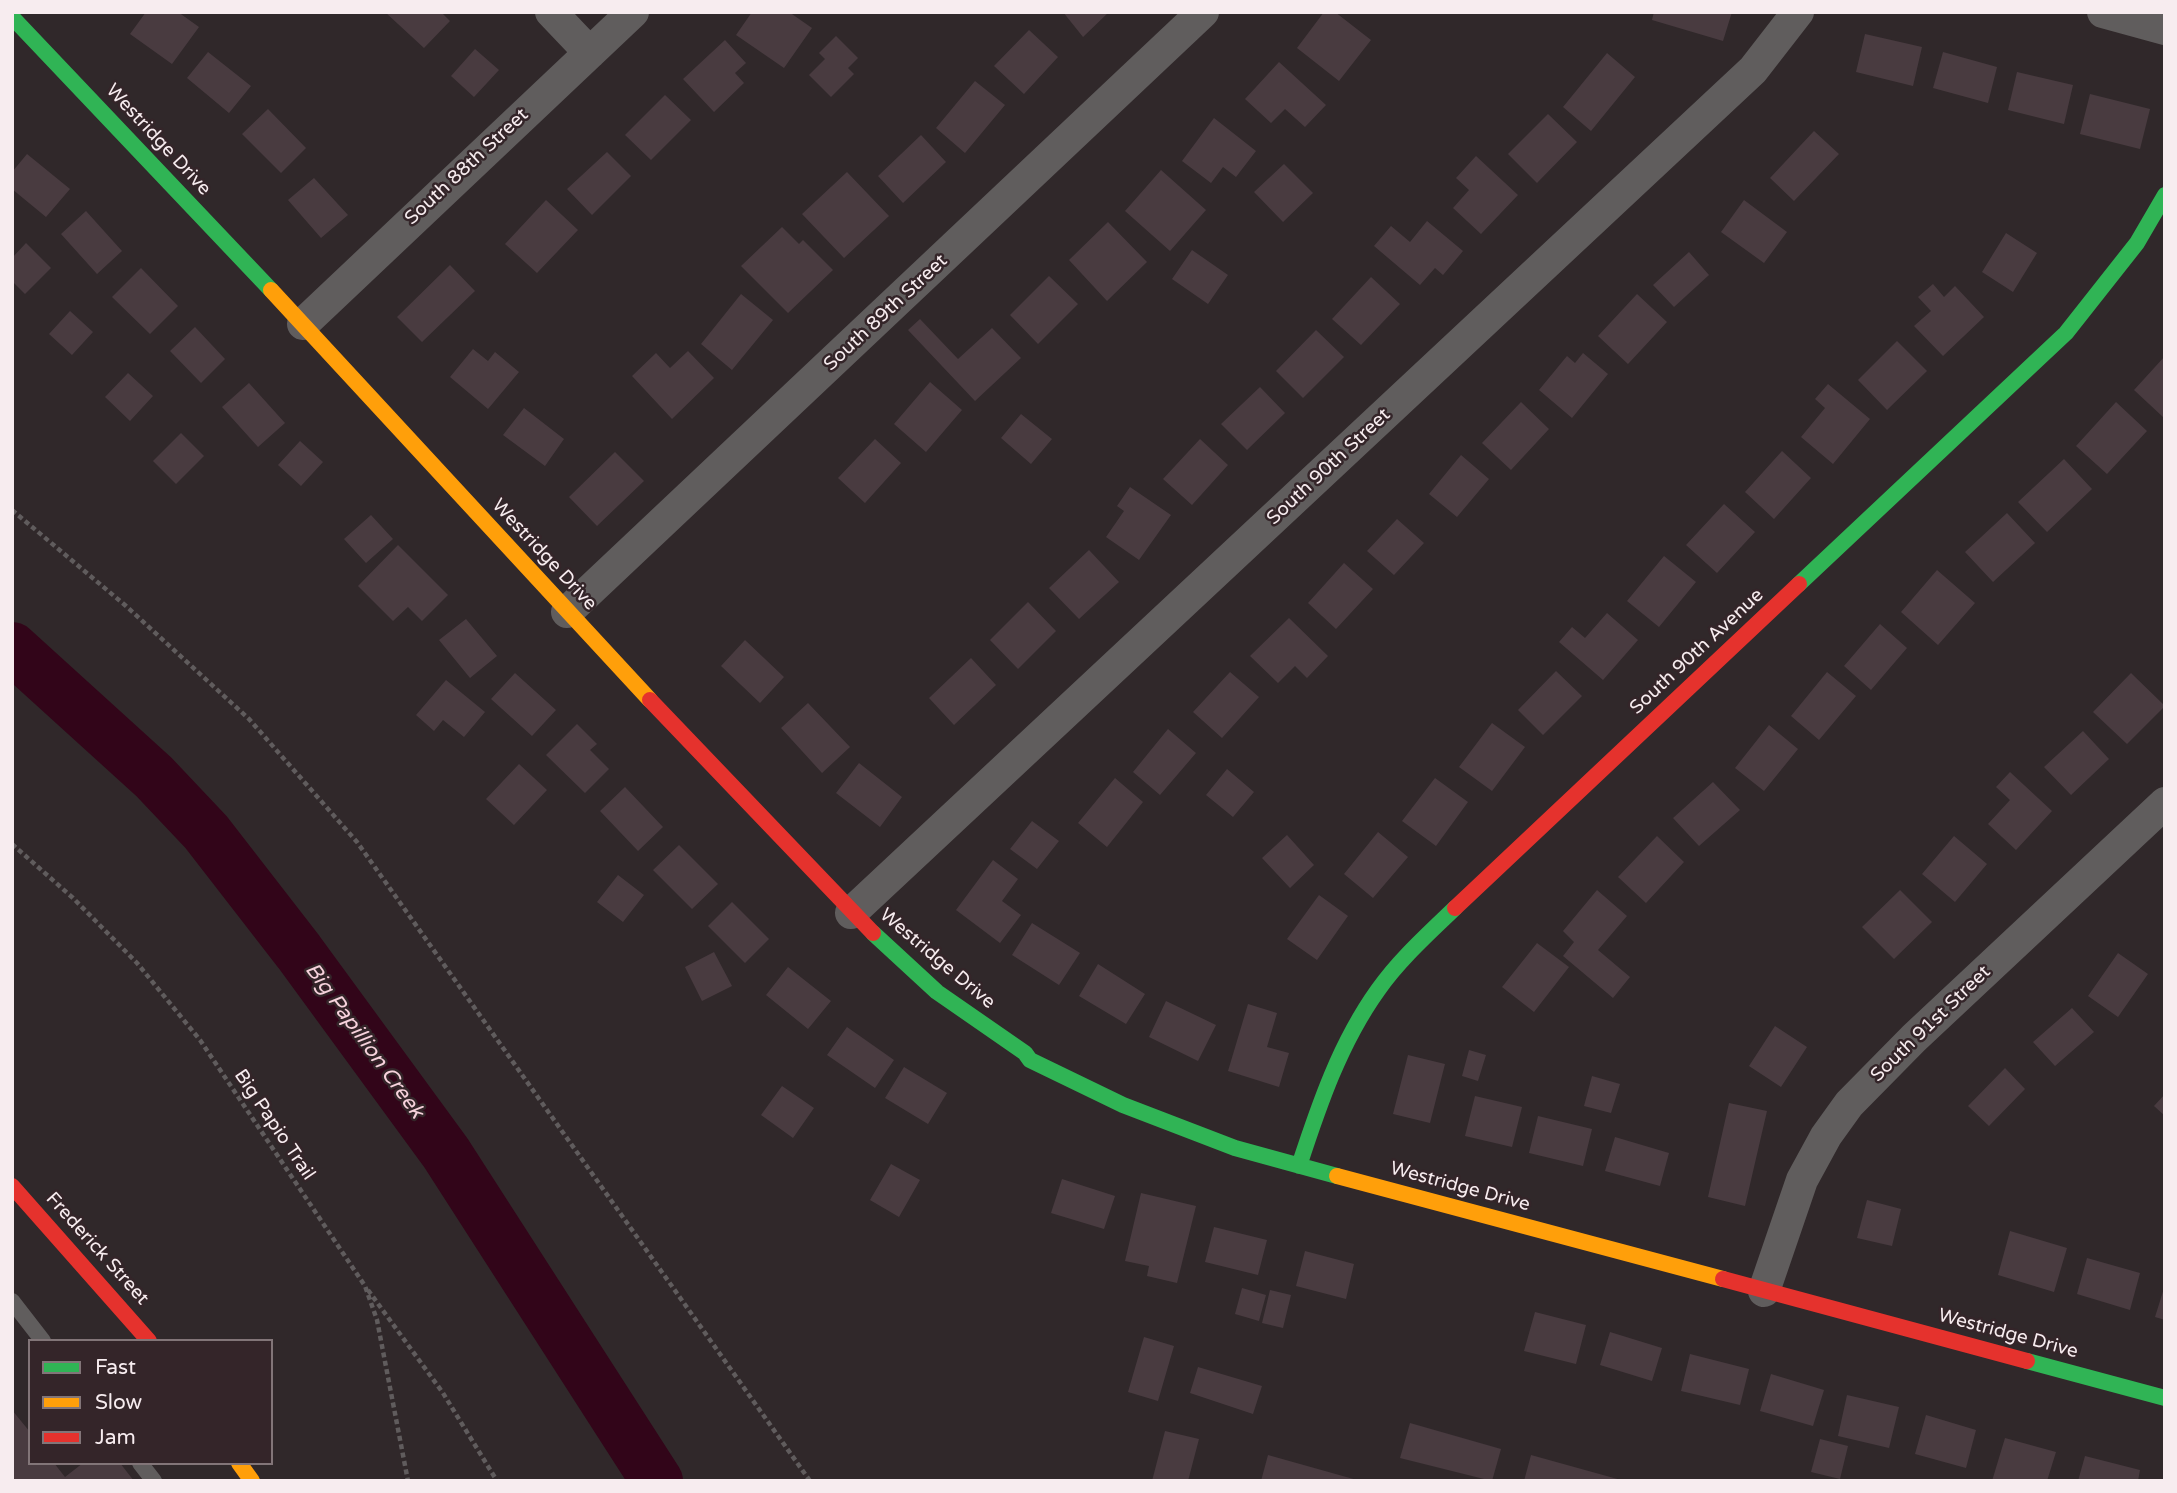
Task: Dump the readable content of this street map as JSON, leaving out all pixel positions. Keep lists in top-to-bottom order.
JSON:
{
  "streets": {
    "street": [
      "Westridge Drive",
      "South 88th Street",
      "South 89th Street",
      "South 90th Street",
      "South 90th Avenue",
      "South 91st Street",
      "Frederick Street"
    ],
    "path": ["Big Papio Trail"]
  },
  "crossings": [
    ["Westridge Drive", "South 88th Street"],
    ["Westridge Drive", "South 89th Street"],
    ["Westridge Drive", "South 90th Street"],
    ["Westridge Drive", "South 90th Avenue"],
    ["Westridge Drive", "South 91st Street"]
  ],
  "water": ["Big Papillion Creek"],
  "legend": ["Fast", "Slow", "Jam"]
}
